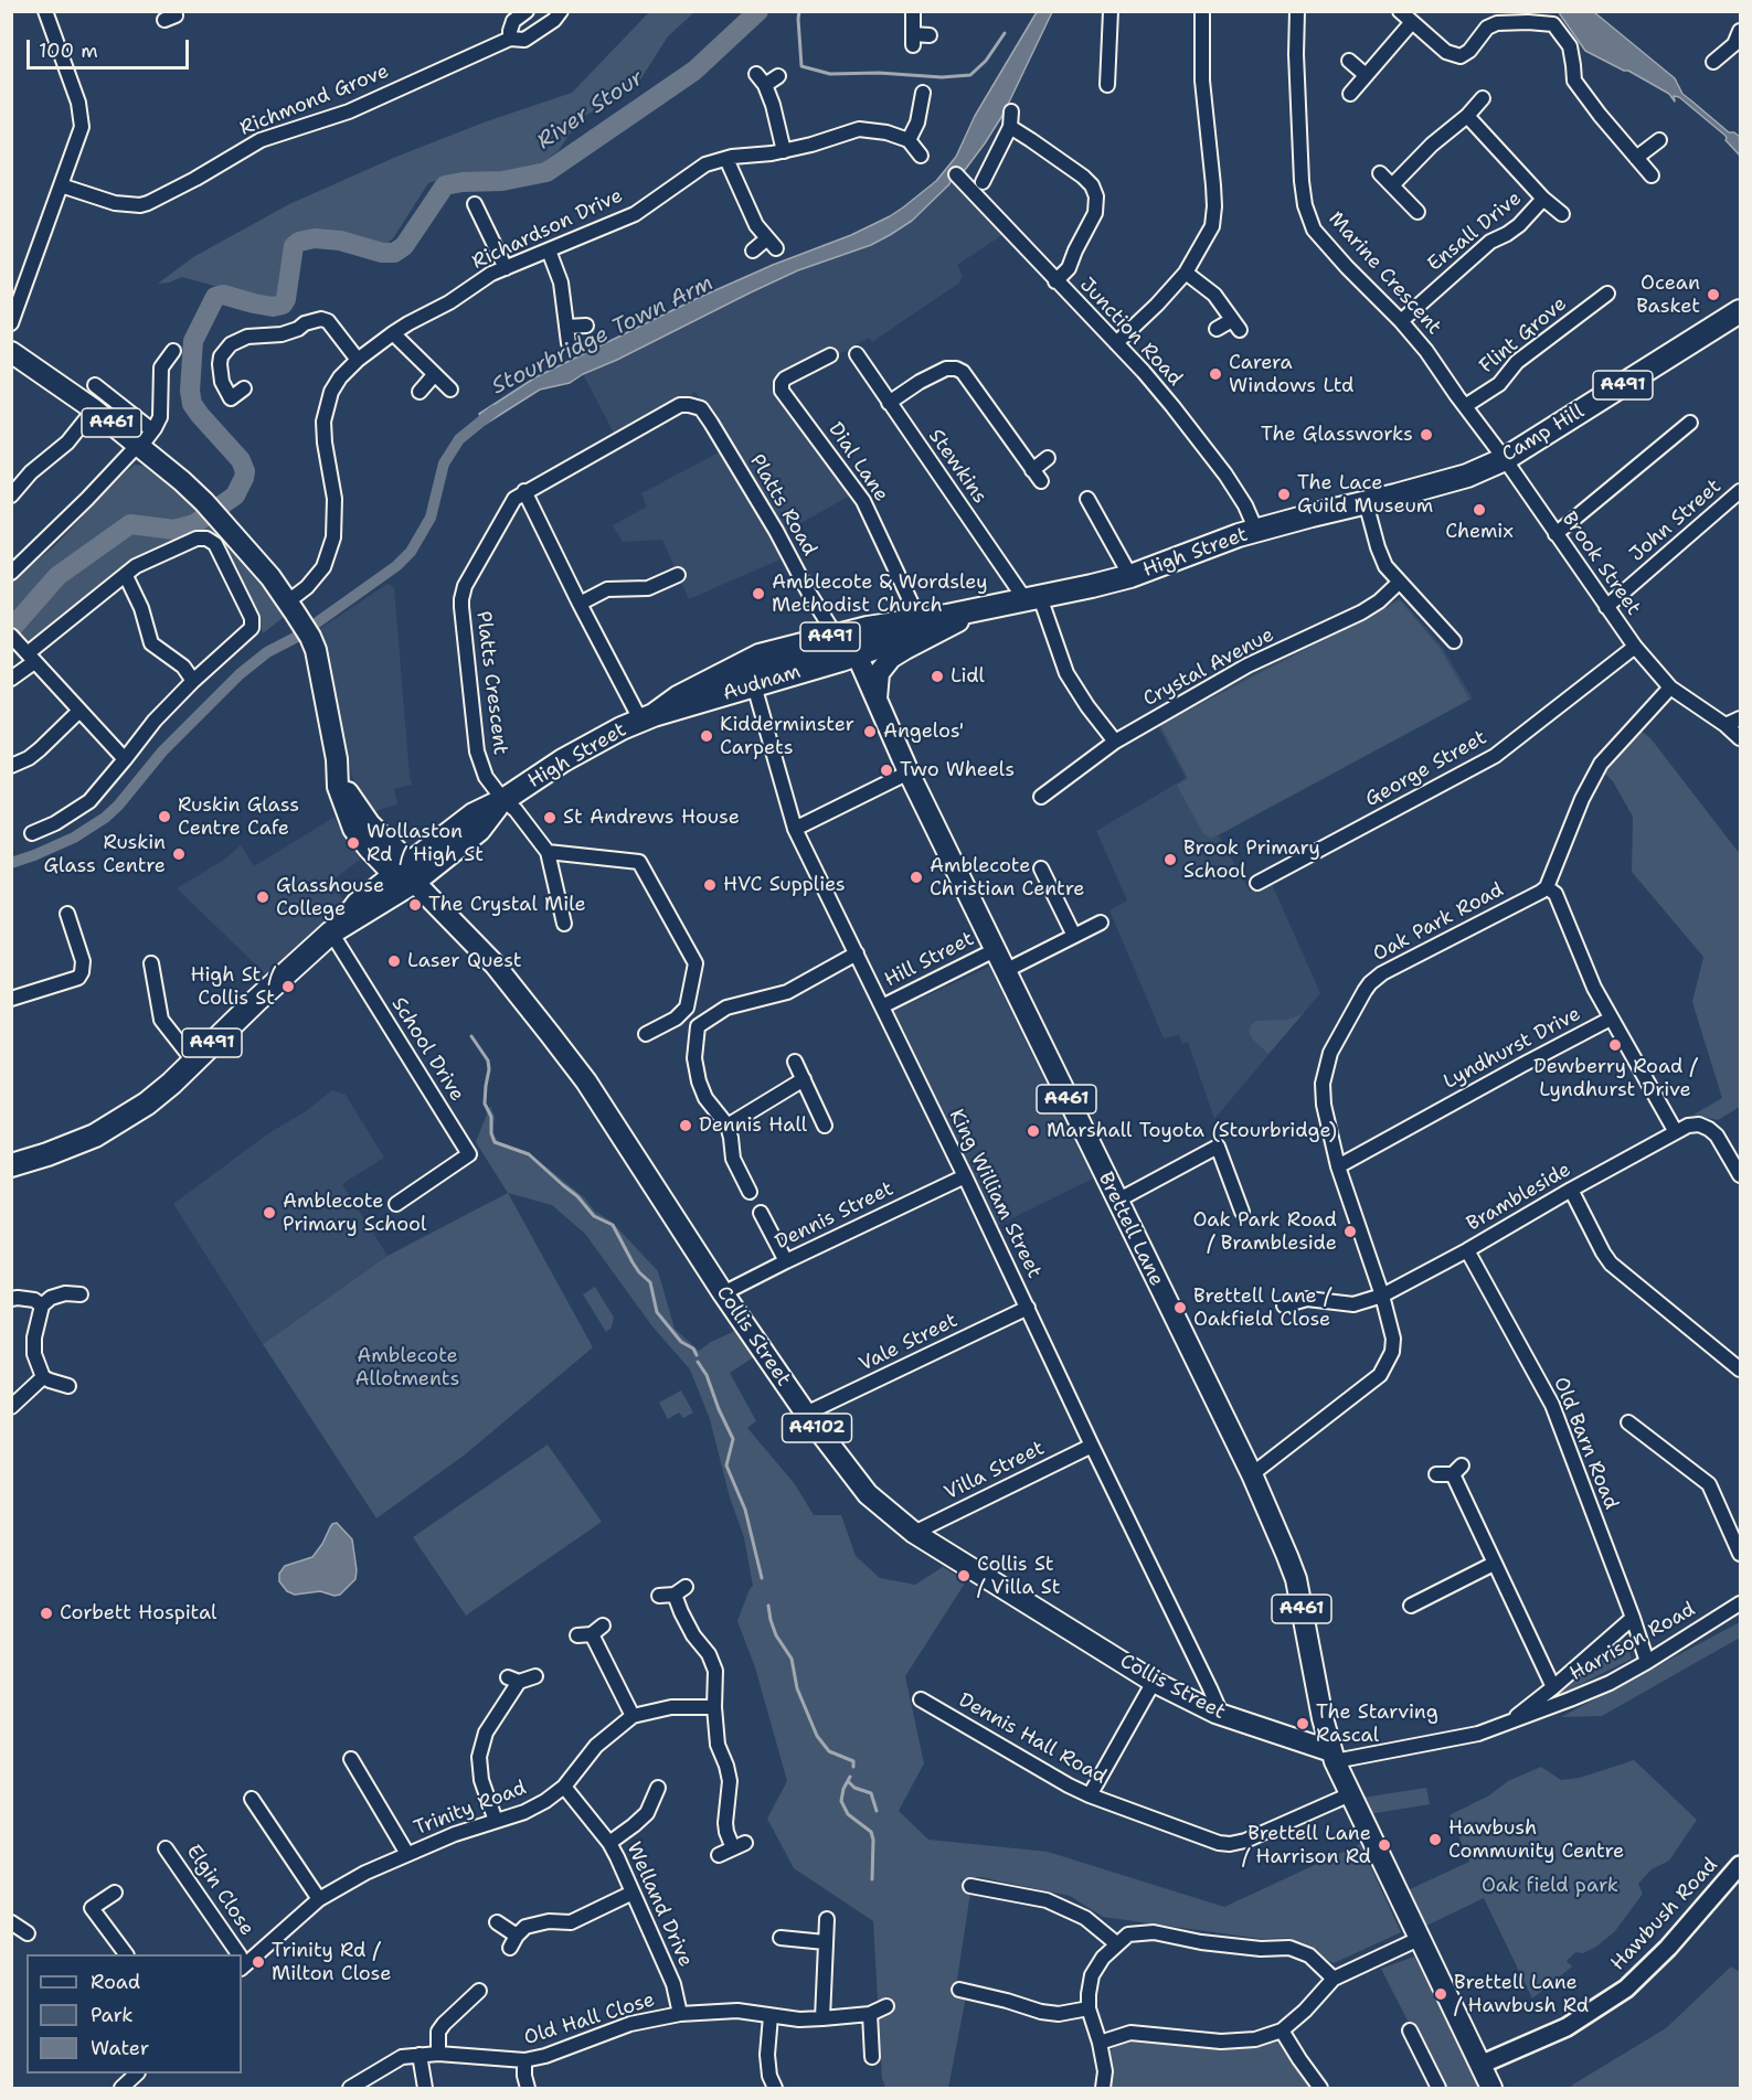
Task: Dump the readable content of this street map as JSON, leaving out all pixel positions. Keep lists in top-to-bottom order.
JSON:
{
  "streets": {
    "highway": [
      "A491",
      "Camp Hill",
      "High Street",
      "Audnam"
    ],
    "main road": [
      "A461",
      "Brettell Lane",
      "Collis Street",
      "A4102"
    ],
    "street": [
      "Richmond Grove",
      "Richardson Drive",
      "Ensall Drive",
      "Marine Crescent",
      "Junction Road",
      "Flint Grove",
      "Dial Lane",
      "Stewkins",
      "Platts Road",
      "John Street",
      "Brook Street",
      "Crystal Avenue",
      "Platts Crescent",
      "George Street",
      "Oak Park Road",
      "Hill Street",
      "Lyndhurst Drive",
      "School Drive",
      "King William Street",
      "Brambleside",
      "Dennis Street",
      "Vale Street",
      "Old Barn Road",
      "Villa Street",
      "Harrison Road",
      "Dennis Hall Road",
      "Trinity Road",
      "Elgin Close",
      "Welland Drive",
      "Hawbush Road",
      "Old Hall Close"
    ]
  },
  "crossings": [
    ["Richardson Drive", "A461"],
    ["Richardson Drive", "Collis Street"],
    ["Ensall Drive", "Marine Crescent"],
    ["Marine Crescent", "Flint Grove"],
    ["Marine Crescent", "Camp Hill"],
    ["Marine Crescent", "Brook Street"],
    ["Junction Road", "High Street"],
    ["A461", "Brettell Lane"],
    ["A461", "Collis Street"],
    ["A461", "Harrison Road"],
    ["A461", "Dennis Hall Road"],
    ["A461", "Hawbush Road"],
    ["Camp Hill", "High Street"],
    ["Camp Hill", "Brook Street"],
    ["Dial Lane", "Audnam"],
    ["Stewkins", "High Street"],
    ["Stewkins", "Crystal Avenue"],
    ["Stewkins", "Audnam"],
    ["Platts Road", "Platts Crescent"],
    ["Platts Road", "Audnam"],
    ["Platts Road", "Brettell Lane"],
    ["John Street", "Brook Street"],
    ["High Street", "Platts Crescent"],
    ["High Street", "Audnam"],
    ["High Street", "School Drive"],
    ["High Street", "Collis Street"],
    ["Brook Street", "George Street"],
    ["Audnam", "King William Street"],
    ["Audnam", "Brettell Lane"],
    ["Oak Park Road", "Lyndhurst Drive"],
    ["Oak Park Road", "Brambleside"],
    ["Oak Park Road", "Brettell Lane"],
    ["Hill Street", "King William Street"],
    ["Hill Street", "Brettell Lane"],
    ["King William Street", "Dennis Street"],
    ["King William Street", "Collis Street"],
    ["King William Street", "Vale Street"],
    ["King William Street", "Villa Street"],
    ["Brambleside", "Old Barn Road"],
    ["Dennis Street", "Collis Street"],
    ["Brettell Lane", "Collis Street"],
    ["Brettell Lane", "Harrison Road"],
    ["Collis Street", "Vale Street"],
    ["Collis Street", "Villa Street"],
    ["Collis Street", "Harrison Road"],
    ["Old Barn Road", "Harrison Road"],
    ["Trinity Road", "Welland Drive"],
    ["Welland Drive", "Old Hall Close"]
  ],
  "water": ["River Stour", "Stourbridge Town Arm"],
  "parks": ["Amblecote Allotments", "Oak field park"],
  "places": [
    "Ocean Basket",
    "Carera Windows Ltd",
    "The Glassworks",
    "The Lace Guild Museum",
    "Chemix",
    "Amblecote & Wordsley Methodist Church",
    "Lidl",
    "Angelos'",
    "Kidderminster Carpets",
    "Two Wheels",
    "Ruskin Glass Centre Cafe",
    "St Andrews House",
    "Wollaston Rd / High St",
    "Ruskin Glass Centre",
    "Brook Primary School",
    "Amblecote Christian Centre",
    "HVC Supplies",
    "Glasshouse College",
    "The Crystal Mile",
    "Laser Quest",
    "High St / Collis St",
    "Dewberry Road / Lyndhurst Drive",
    "Dennis Hall",
    "Marshall Toyota (Stourbridge)",
    "Amblecote Primary School",
    "Oak Park Road / Brambleside",
    "Brettell Lane / Oakfield Close",
    "Collis St / Villa St",
    "Corbett Hospital",
    "The Starving Rascal",
    "Hawbush Community Centre",
    "Brettell Lane / Harrison Rd",
    "Trinity Rd / Milton Close",
    "Brettell Lane / Hawbush Rd"
  ],
  "legend": ["Road", "Park", "Water"],
  "scale_bar": "100 m"
}
